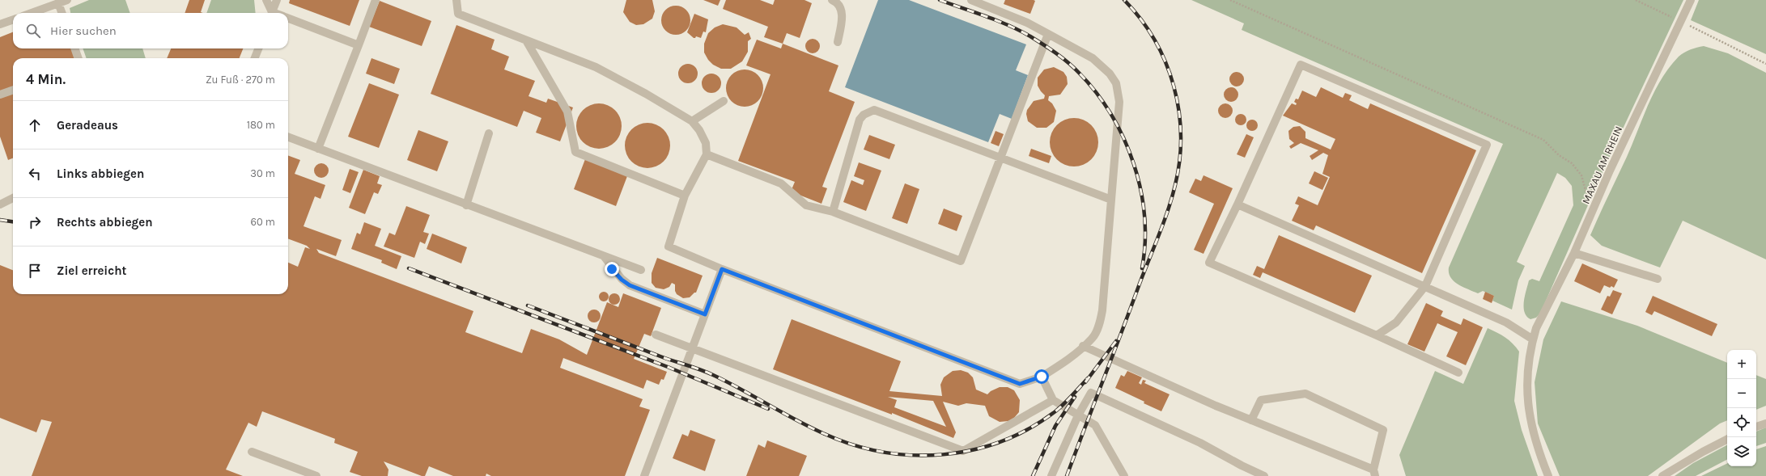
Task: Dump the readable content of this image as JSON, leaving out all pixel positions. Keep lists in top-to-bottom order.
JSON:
{
  "streets": {
    "street": ["MAXAU AM RHEIN"]
  },
  "page": {
    "search": "Hier suchen",
    "heading": ["4 Min.", "Zu Fuß · 270 m"],
    "list": [
      ["Geradeaus", "180 m"],
      ["Links abbiegen", "30 m"],
      ["Rechts abbiegen", "60 m"],
      "Ziel erreicht"
    ],
    "map_buttons": ["+", "−"]
  }
}
